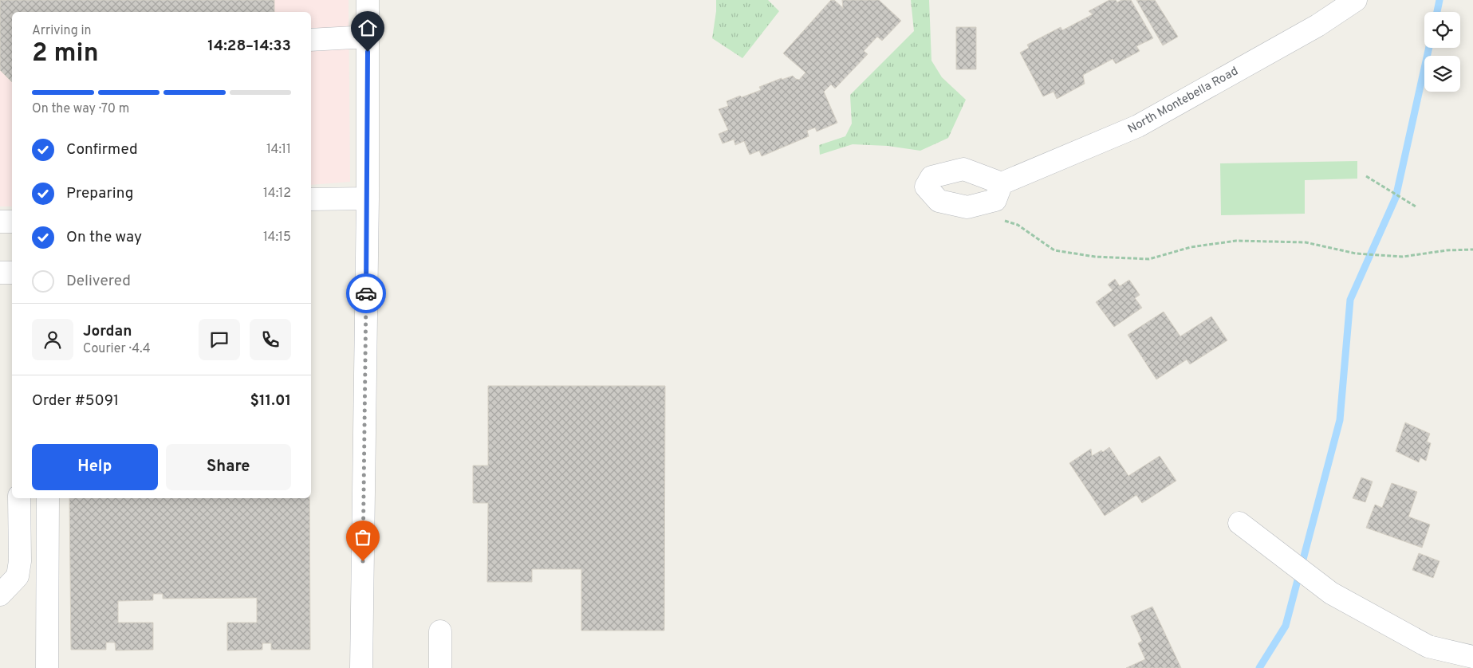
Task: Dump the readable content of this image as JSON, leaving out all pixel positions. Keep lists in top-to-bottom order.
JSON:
{
  "streets": {
    "street": ["North Montebella Road"]
  },
  "page": {
    "heading": ["2 min", "Arriving in", "14:28–14:33"],
    "panel": [
      "Jordan",
      "Courier · 4.4",
      "Order #5091",
      "$11.01"
    ],
    "bar": "On the way · 70 m",
    "list": [
      ["Confirmed", "14:11"],
      ["Preparing", "14:12"],
      ["On the way", "14:15"],
      "Delivered"
    ],
    "buttons": ["Help", "Share"]
  }
}
